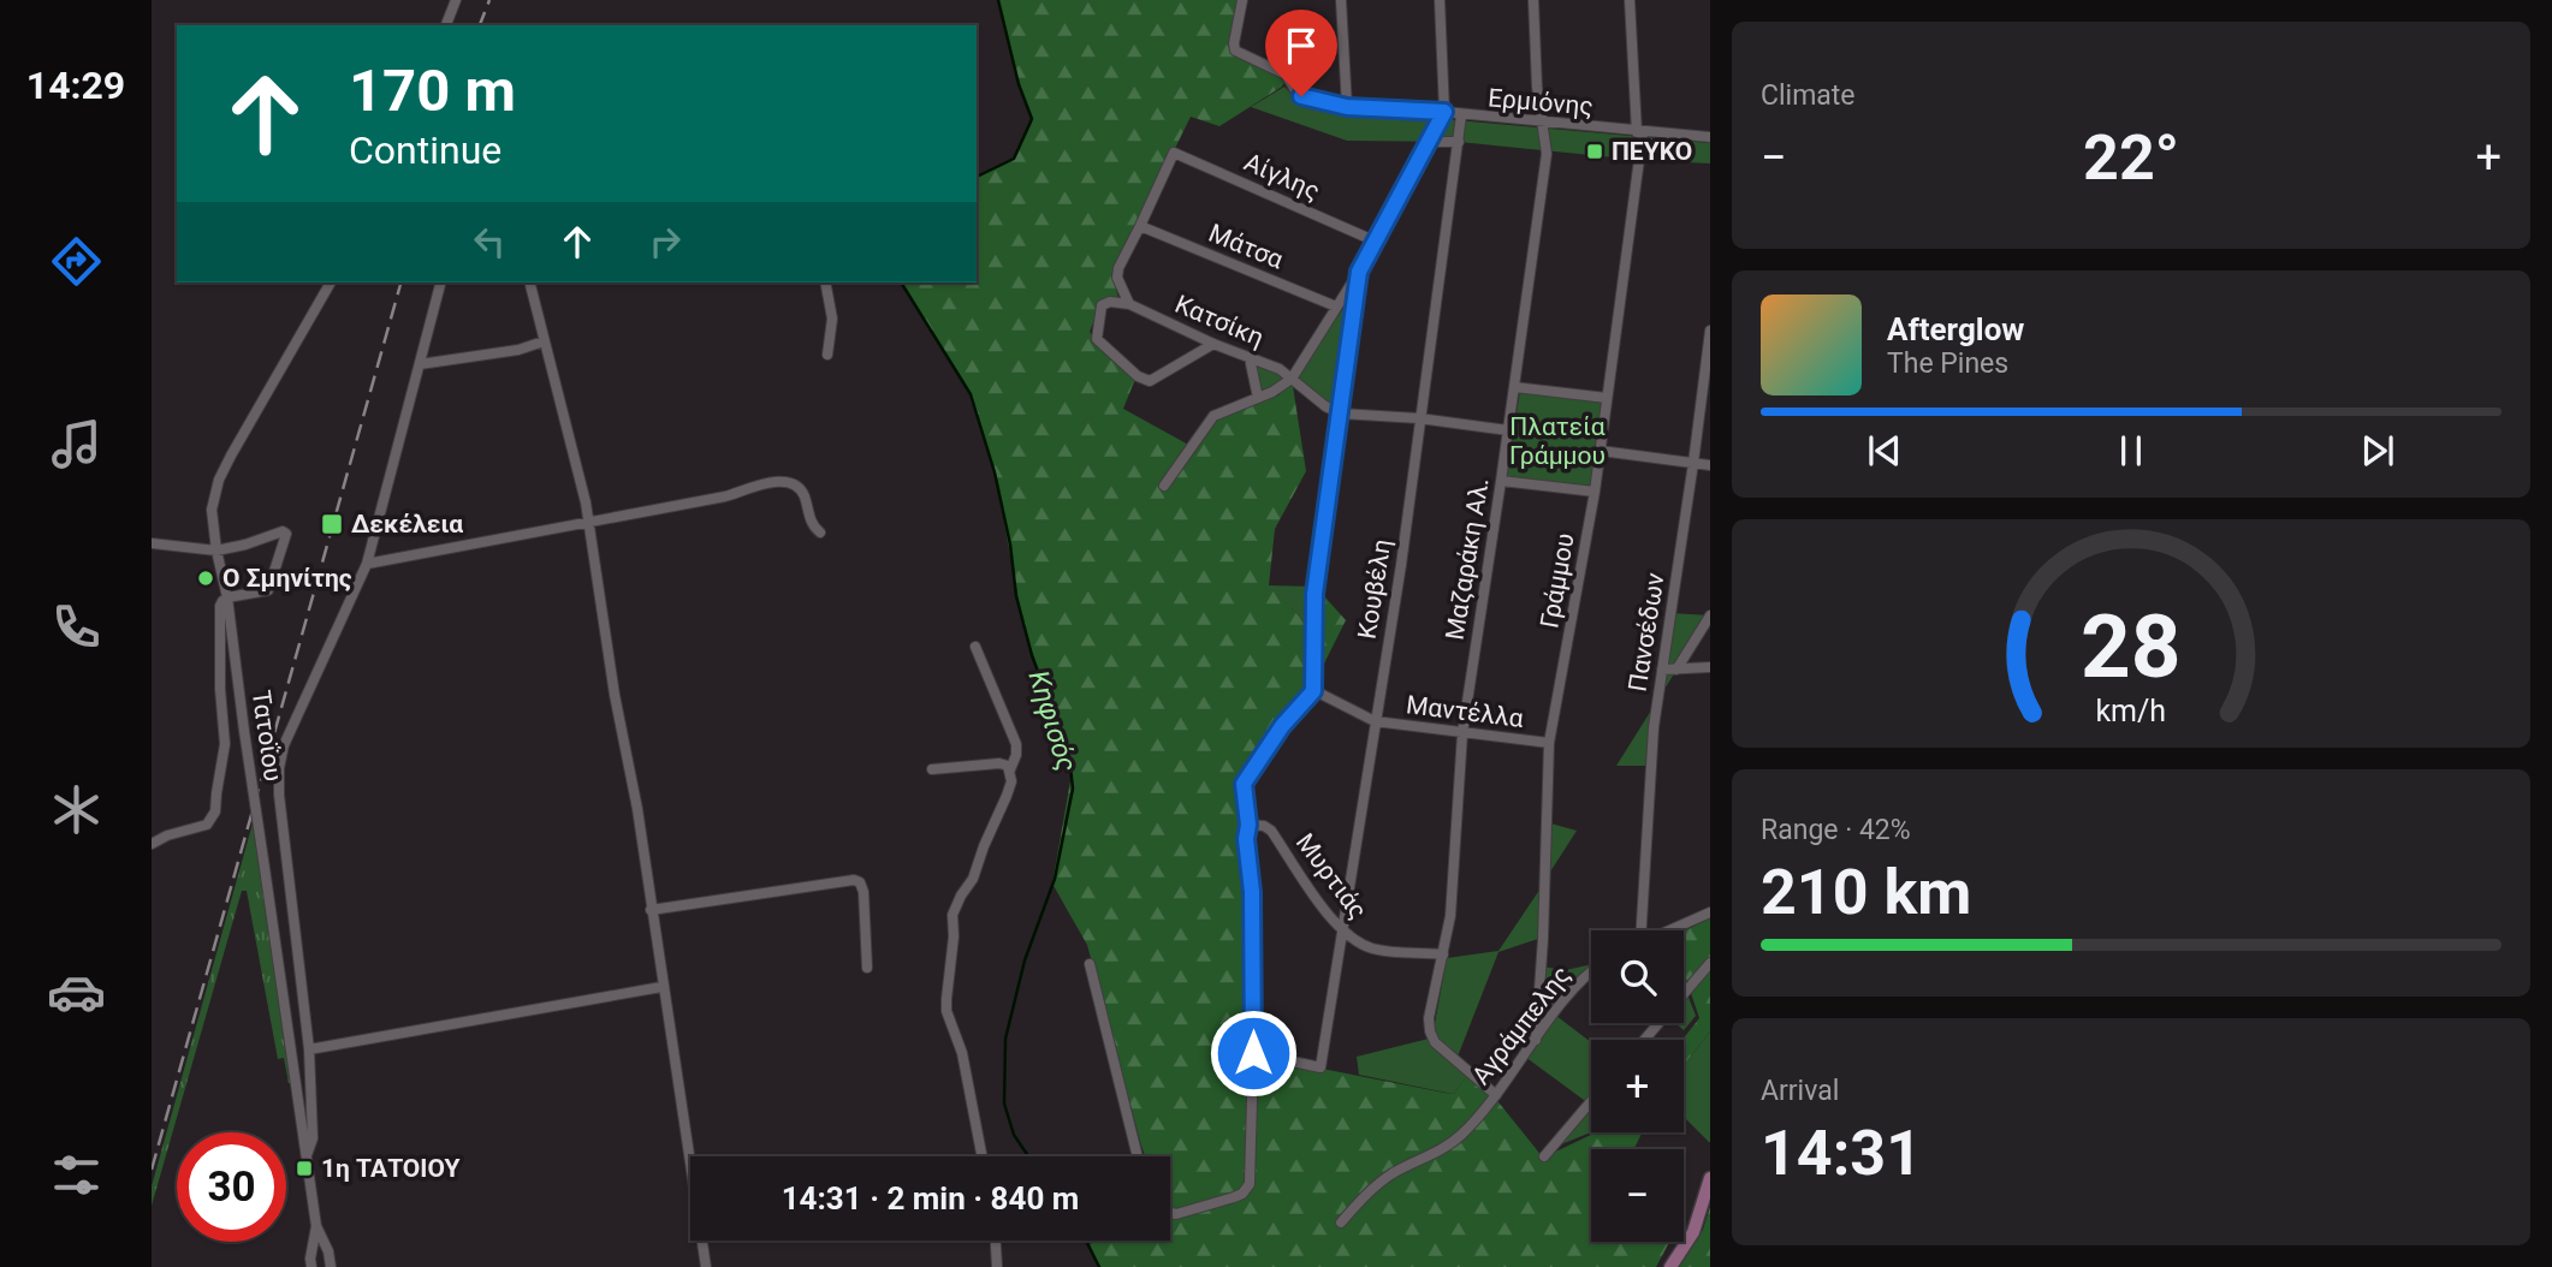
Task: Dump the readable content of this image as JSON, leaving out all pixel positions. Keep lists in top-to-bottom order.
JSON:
{
  "streets": {
    "street": [
      "Ερμιόνης",
      "Αίγλης",
      "Μάτσα",
      "Κατσίκη",
      "Μαζαράκη Αλ.",
      "Γράμμου",
      "Κουβέλη",
      "Πανσέδων",
      "Μαντέλλα",
      "Τατοΐου",
      "Μυρτιάς",
      "Αγράμπελης"
    ]
  },
  "crossings": [
    ["Ερμιόνης", "Μαζαράκη Αλ."],
    ["Ερμιόνης", "Γράμμου"],
    ["Ερμιόνης", "Κουβέλη"],
    ["Αίγλης", "Μάτσα"],
    ["Μαζαράκη Αλ.", "Μαντέλλα"],
    ["Μαζαράκη Αλ.", "Μυρτιάς"],
    ["Μαζαράκη Αλ.", "Αγράμπελης"],
    ["Γράμμου", "Μαντέλλα"],
    ["Γράμμου", "Αγράμπελης"],
    ["Κουβέλη", "Μαντέλλα"],
    ["Κουβέλη", "Μυρτιάς"]
  ],
  "water": ["Κηφισός"],
  "parks": ["Πλατεία Γράμμου"],
  "places": {
    "transit": ["ΠΕΥΚΟ", "Δεκέλεια", "1η ΤΑΤΟΙΟΥ"],
    "other": ["Ο Σμηνίτης"]
  },
  "page": {
    "tabs": "14:29",
    "tile": [
      "Climate",
      ["Range · 42%", "210 km"],
      ["Arrival", "14:31"]
    ],
    "turn": ["170 m", "Continue"],
    "heat": ["−", "22°", "+"],
    "song": ["Afterglow", "The Pines"],
    "map_buttons": ["+", "−"],
    "limit": "30",
    "trip": "14:31 · 2 min · 840 m",
    "gauge": ["28", "km/h"]
  }
}
